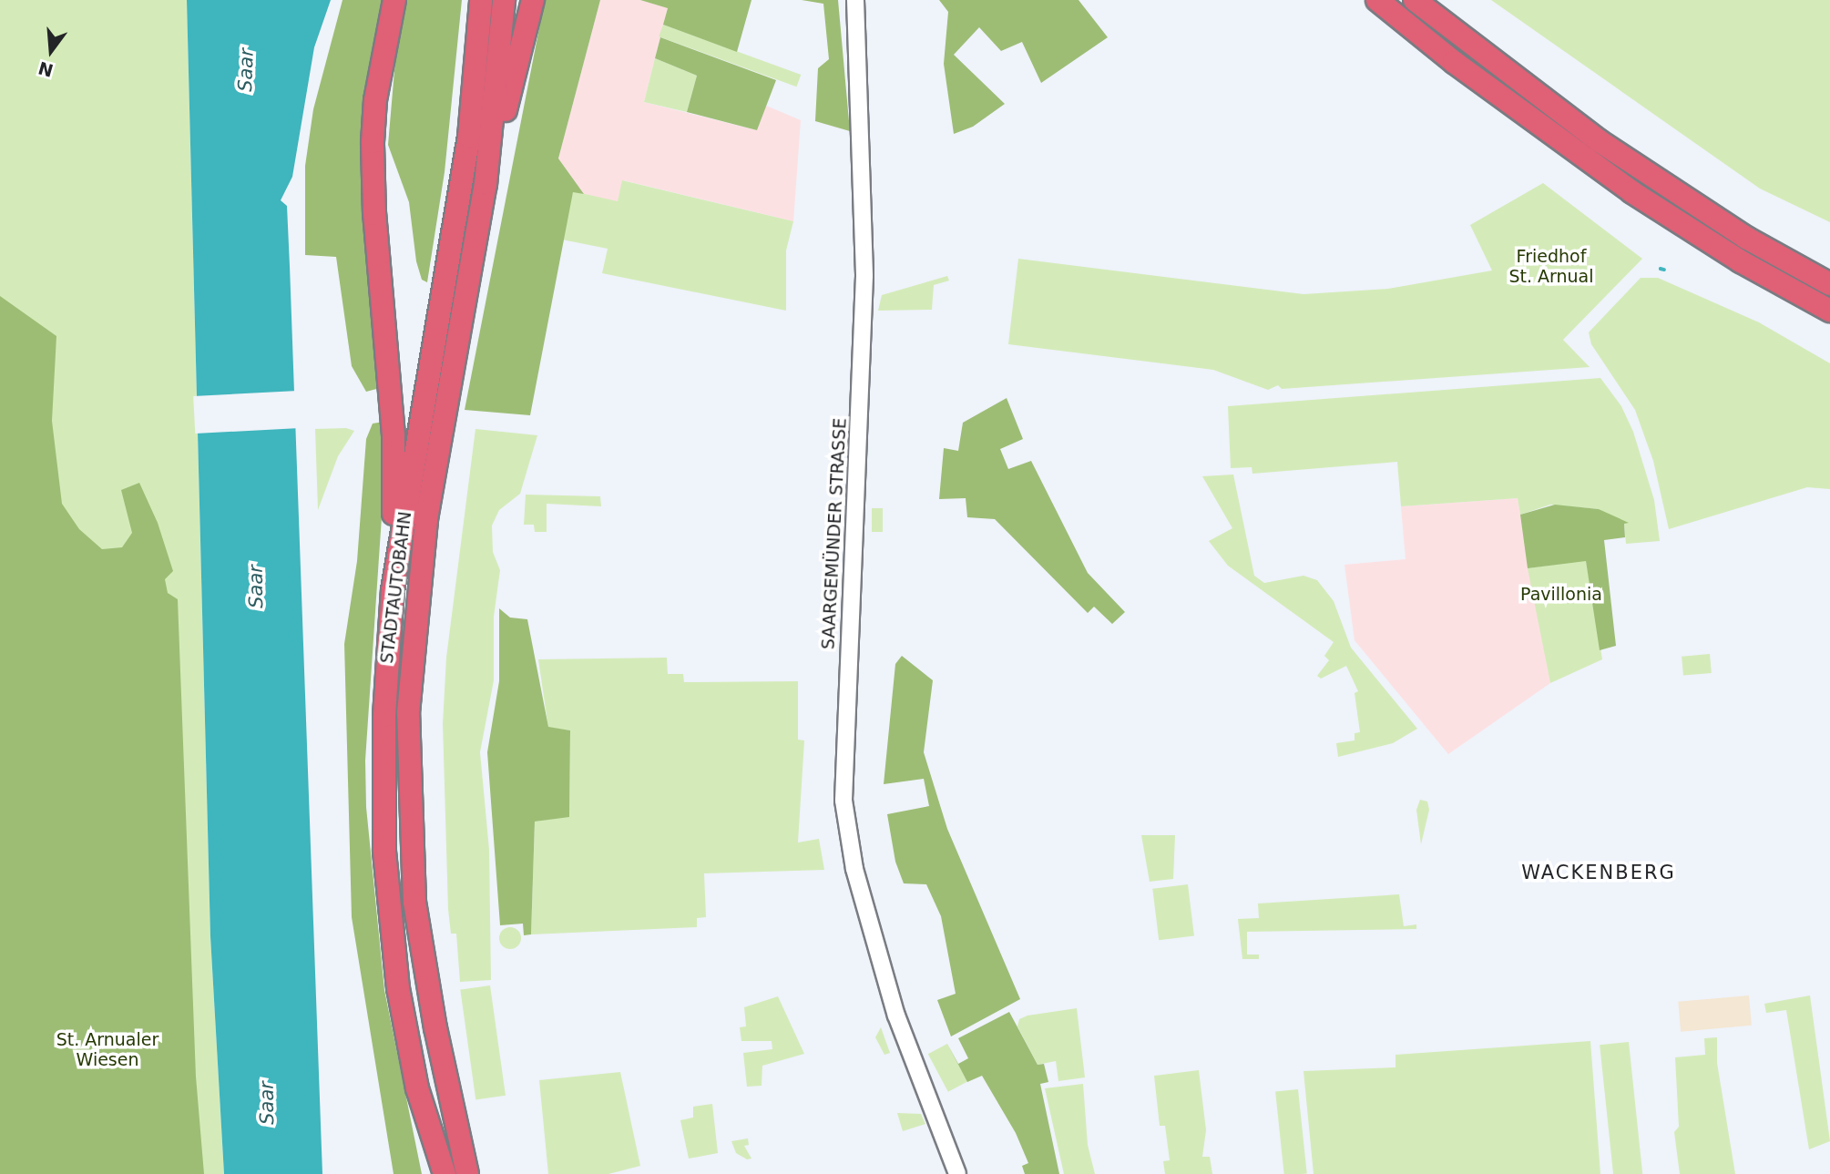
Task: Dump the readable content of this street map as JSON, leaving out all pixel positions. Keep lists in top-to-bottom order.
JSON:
{
  "streets": {
    "highway": ["STADTAUTOBAHN"],
    "street": ["SAARGEMÜNDER STRASSE"]
  },
  "districts": ["WACKENBERG"],
  "water": ["Saar"],
  "parks": ["Friedhof St. Arnual", "Pavillonia", "St. Arnualer Wiesen"],
  "north": "bottom"
}
